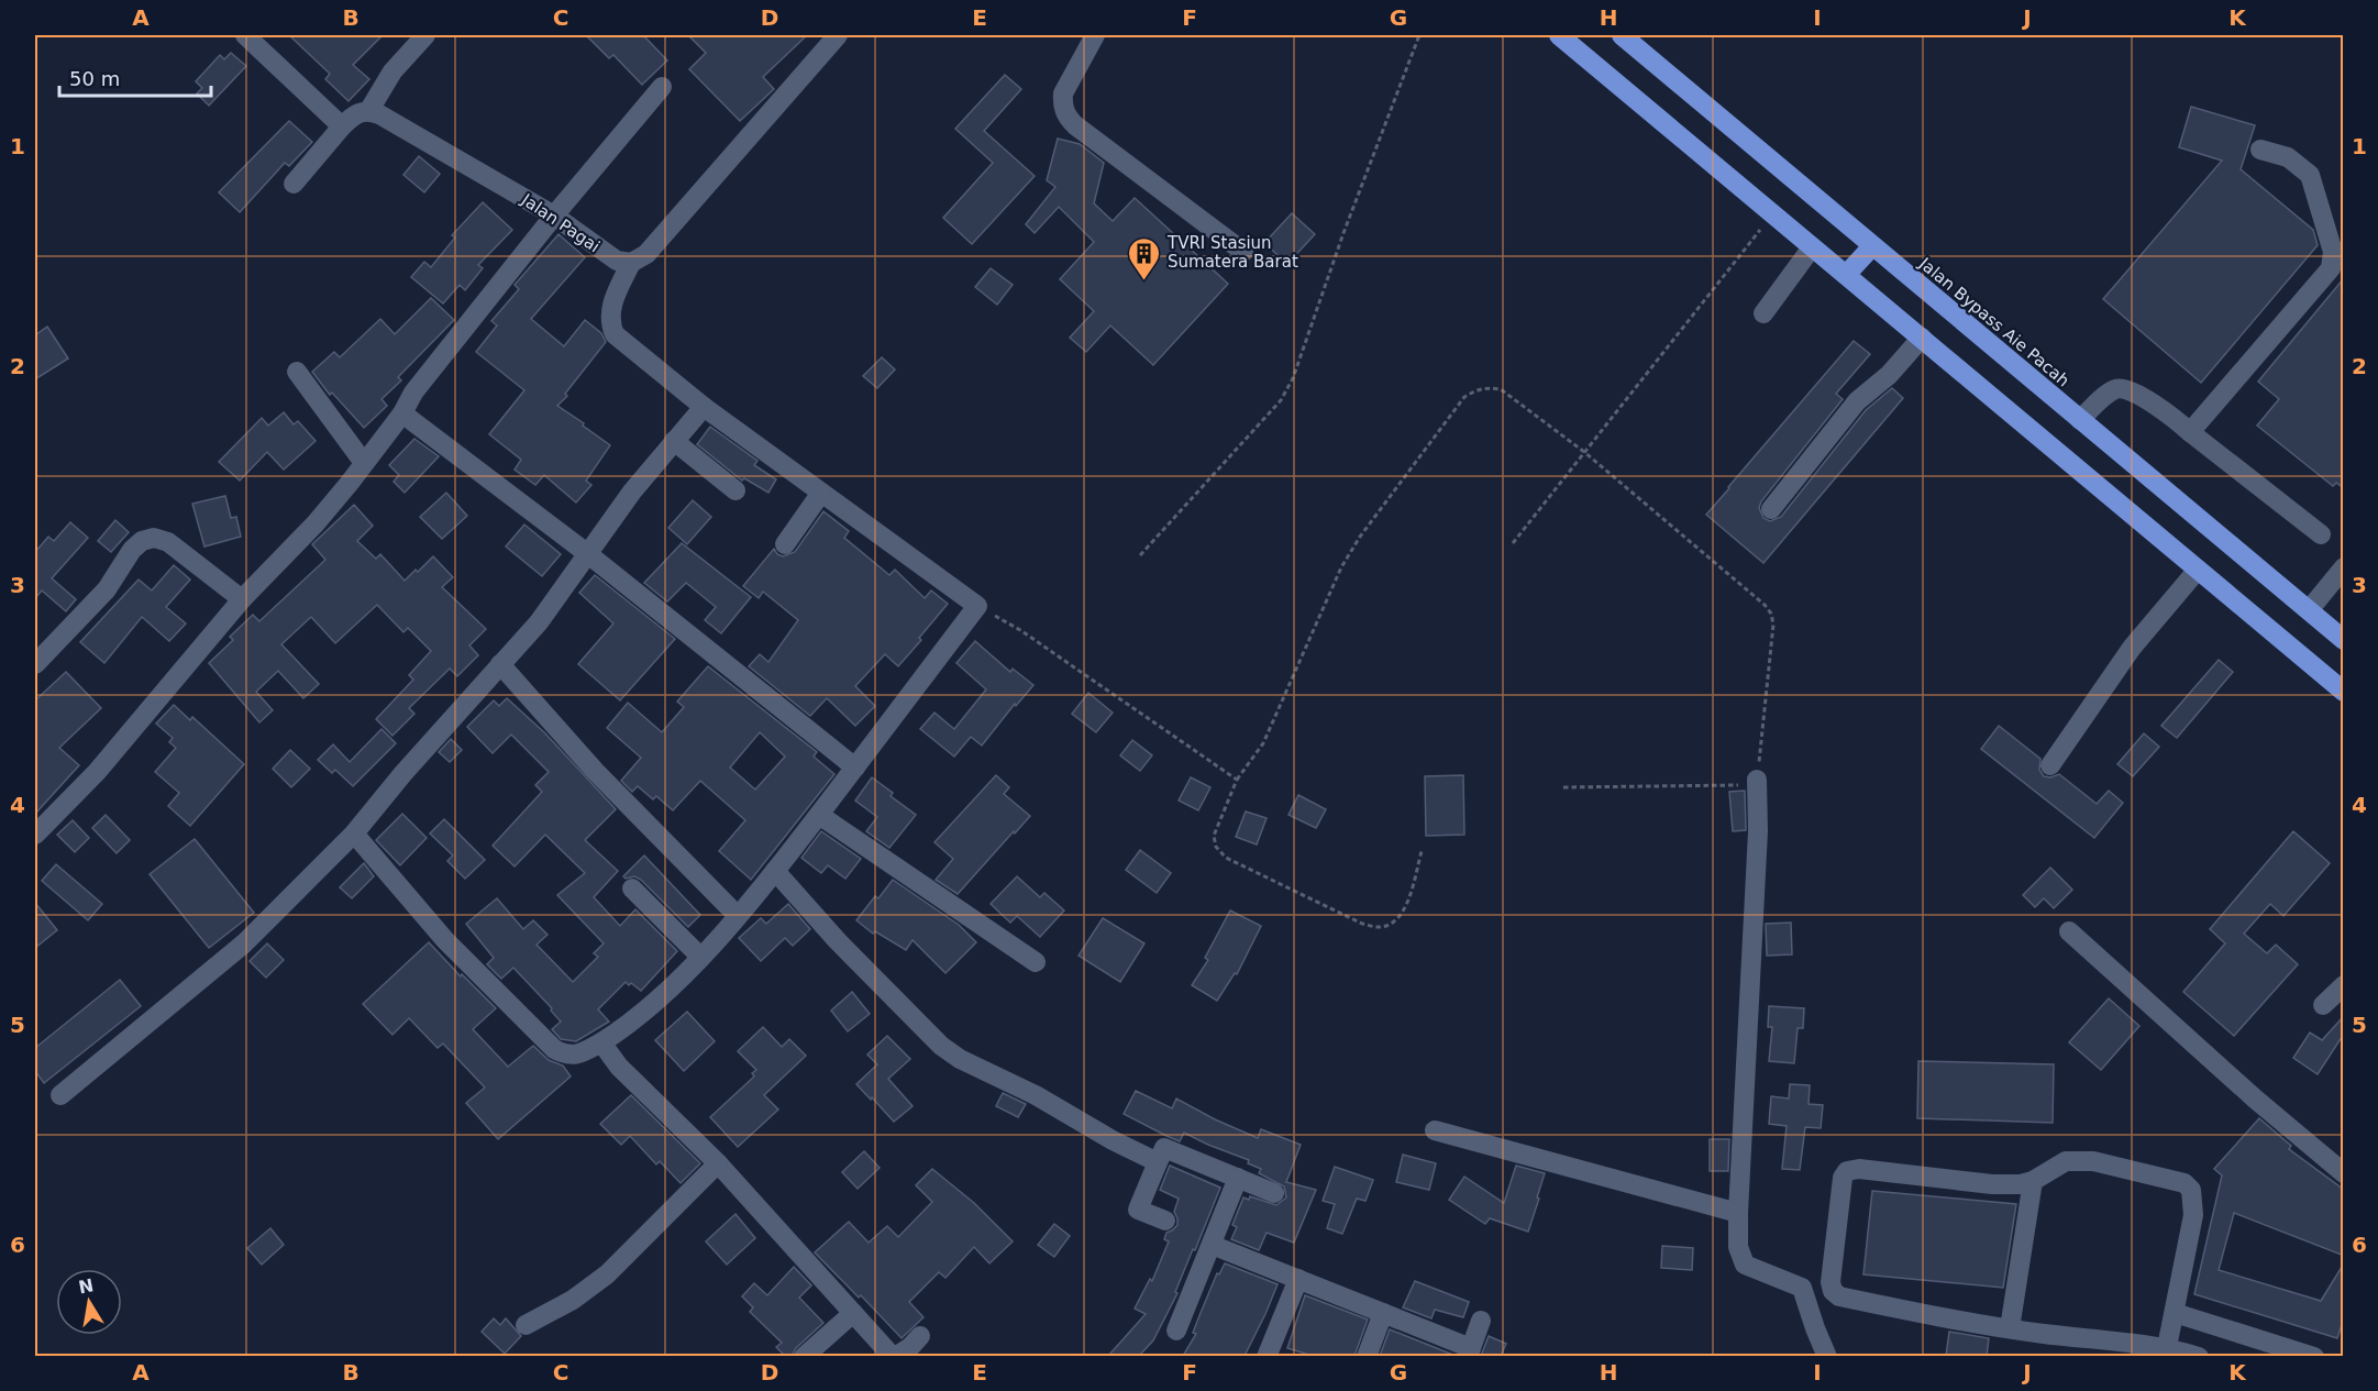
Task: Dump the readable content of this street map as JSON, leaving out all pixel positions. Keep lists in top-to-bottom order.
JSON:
{
  "streets": {
    "highway": ["Jalan Bypass Aie Pacah"],
    "street": ["Jalan Pagai"]
  },
  "places": {
    "building": ["TVRI Stasiun Sumatera Barat"]
  },
  "scale_bar": "50 m",
  "north": "top",
  "grid": {
    "columns": [
      "A",
      "B",
      "C",
      "D",
      "E",
      "F",
      "G",
      "H",
      "I",
      "J",
      "K"
    ],
    "rows": [
      "1",
      "2",
      "3",
      "4",
      "5",
      "6"
    ]
  }
}
